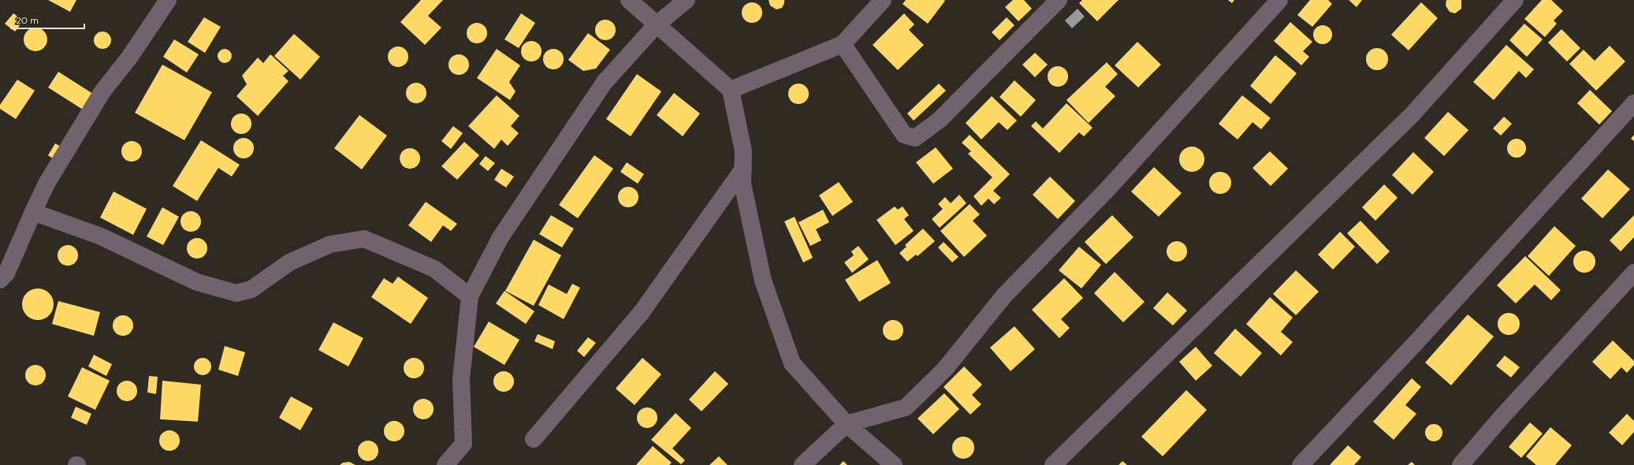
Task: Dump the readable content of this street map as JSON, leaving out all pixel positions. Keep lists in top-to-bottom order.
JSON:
{
  "scale_bar": "20 m"
}
